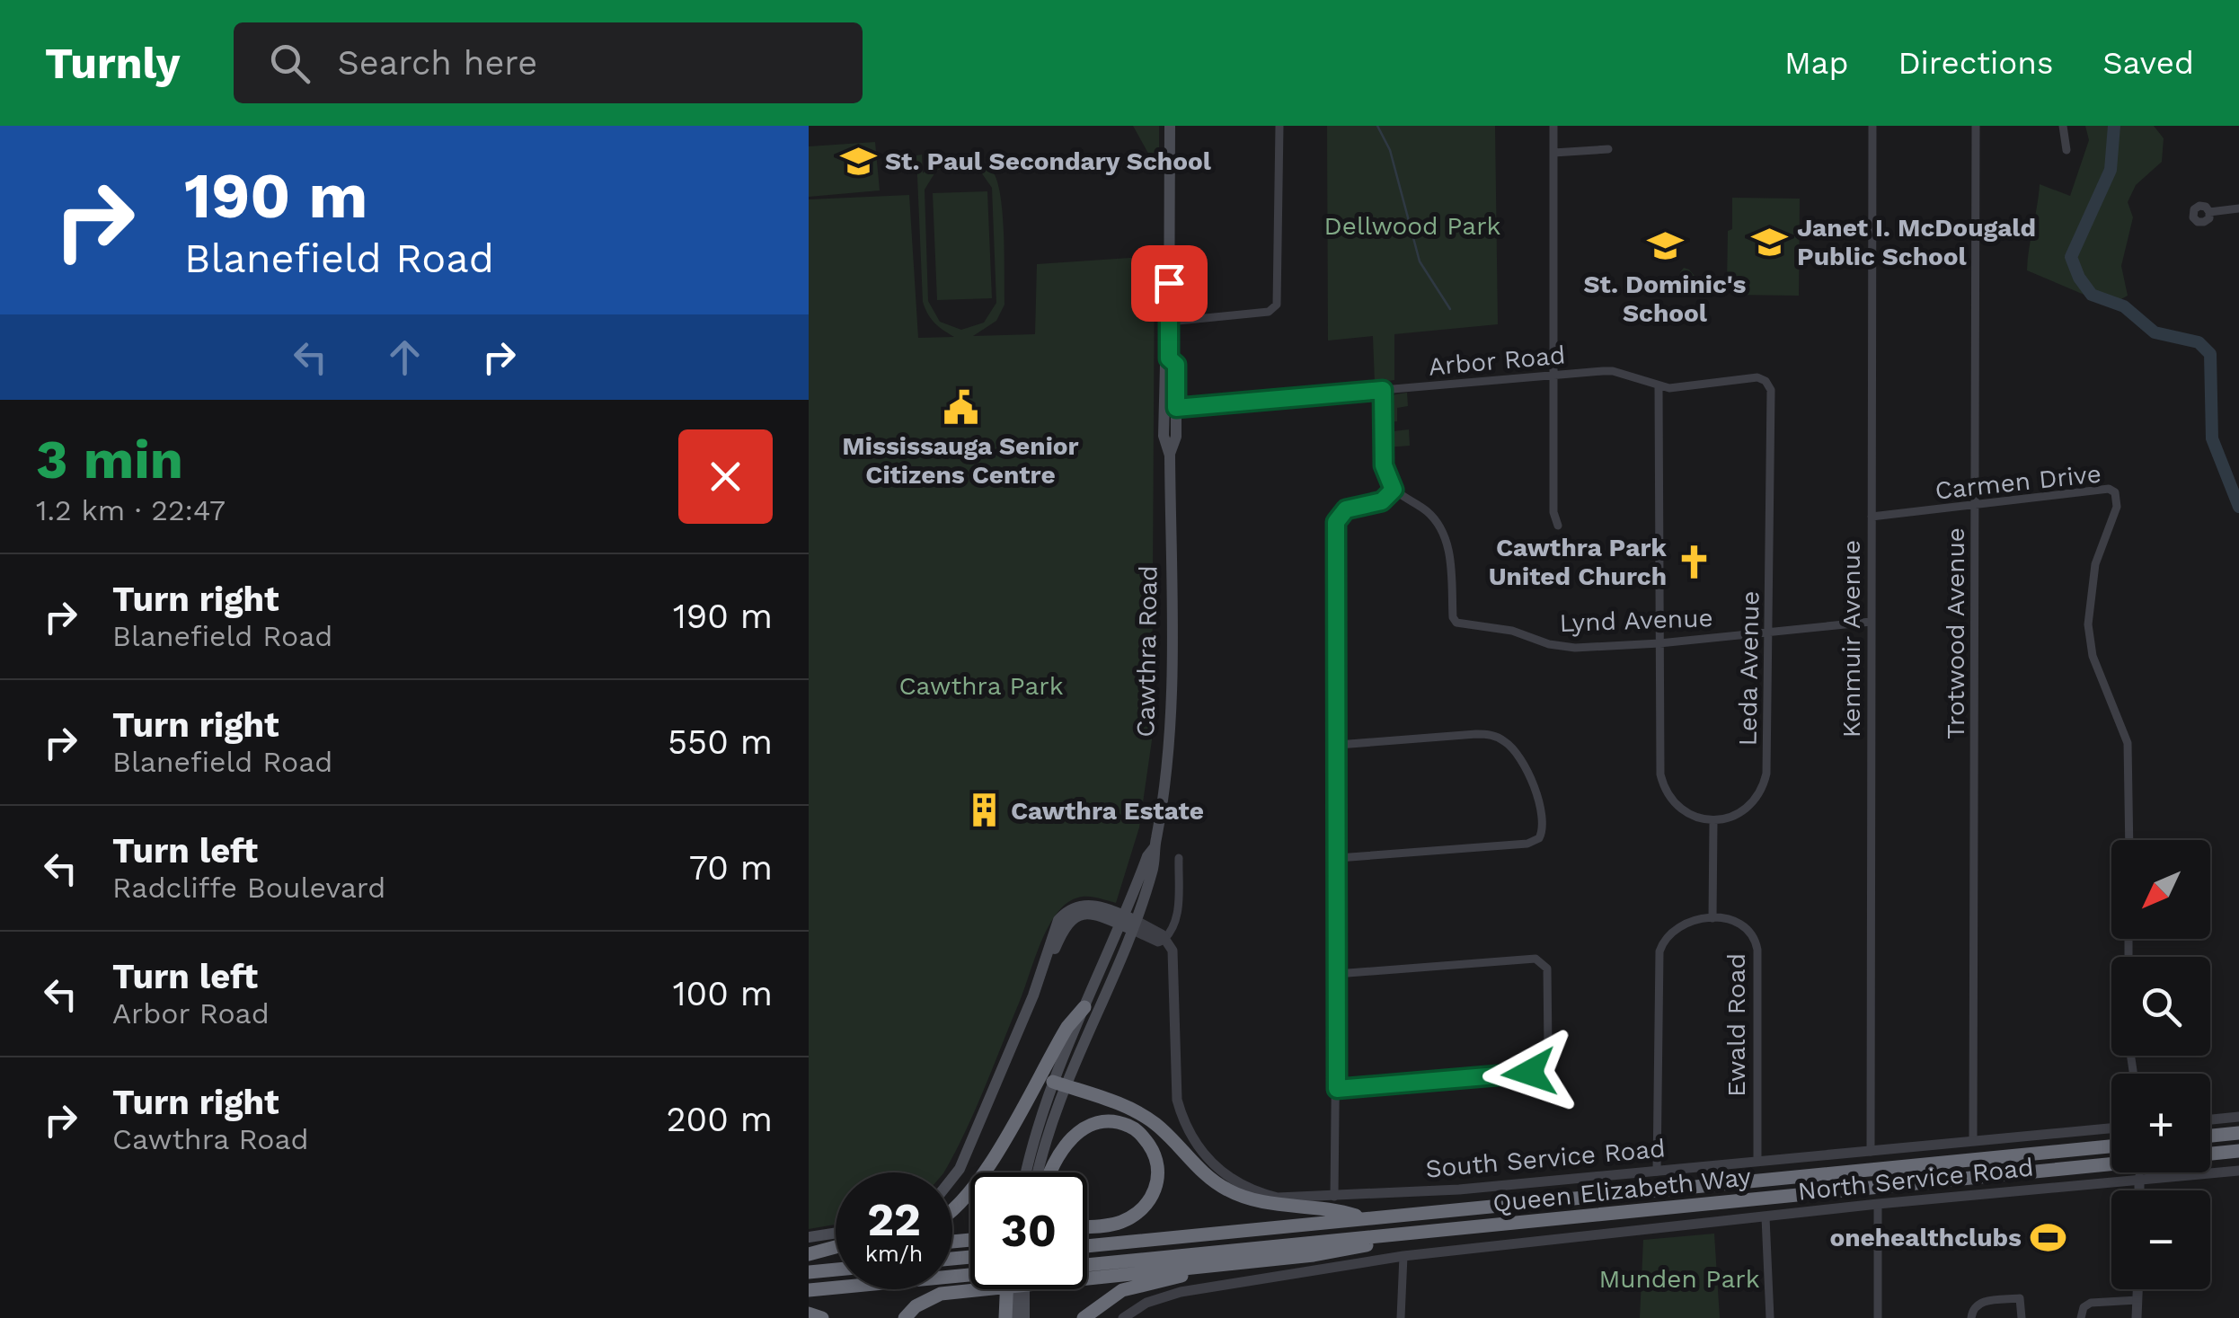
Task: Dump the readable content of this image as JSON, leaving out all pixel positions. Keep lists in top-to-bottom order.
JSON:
{
  "streets": {
    "highway": ["Queen Elizabeth Way"],
    "main road": ["Cawthra Road"],
    "street": [
      "Arbor Road",
      "Carmen Drive",
      "Lynd Avenue",
      "Trotwood Avenue",
      "Kenmuir Avenue",
      "Leda Avenue",
      "Ewald Road",
      "South Service Road",
      "North Service Road"
    ]
  },
  "crossings": [
    ["Arbor Road", "Cawthra Road"],
    ["Arbor Road", "Leda Avenue"],
    ["Carmen Drive", "Trotwood Avenue"],
    ["Carmen Drive", "Kenmuir Avenue"],
    ["Lynd Avenue", "Kenmuir Avenue"],
    ["Lynd Avenue", "Leda Avenue"],
    ["Trotwood Avenue", "South Service Road"],
    ["Kenmuir Avenue", "South Service Road"],
    ["Ewald Road", "South Service Road"]
  ],
  "parks": ["Dellwood Park", "Cawthra Park", "Munden Park"],
  "places": {
    "school or university": ["St. Paul Secondary School", "Janet I. McDougald Public School", "St. Dominic's School"],
    "public building": ["Mississauga Senior Citizens Centre"],
    "church": ["Cawthra Park United Church"],
    "building": ["Cawthra Estate"],
    "sports": ["onehealthclubs"]
  },
  "north": "bottom left",
  "page": {
    "header": "Turnly",
    "search": "Search here",
    "nav": ["Map", "Directions", "Saved"],
    "turn": ["190 m", "Blanefield Road"],
    "heading": ["3 min", "1.2 km · 22:47"],
    "list": [
      {
        "name": "Turn right",
        "note": "Blanefield Road",
        "value": "190 m"
      },
      {
        "name": "Turn right",
        "note": "Blanefield Road",
        "value": "550 m"
      },
      {
        "name": "Turn left",
        "note": "Radcliffe Boulevard",
        "value": "70 m"
      },
      {
        "name": "Turn left",
        "note": "Arbor Road",
        "value": "100 m"
      },
      {
        "name": "Turn right",
        "note": "Cawthra Road",
        "value": "200 m"
      }
    ],
    "map_buttons": ["+", "−"],
    "speed": "22 km/h",
    "limit": "30"
  }
}
